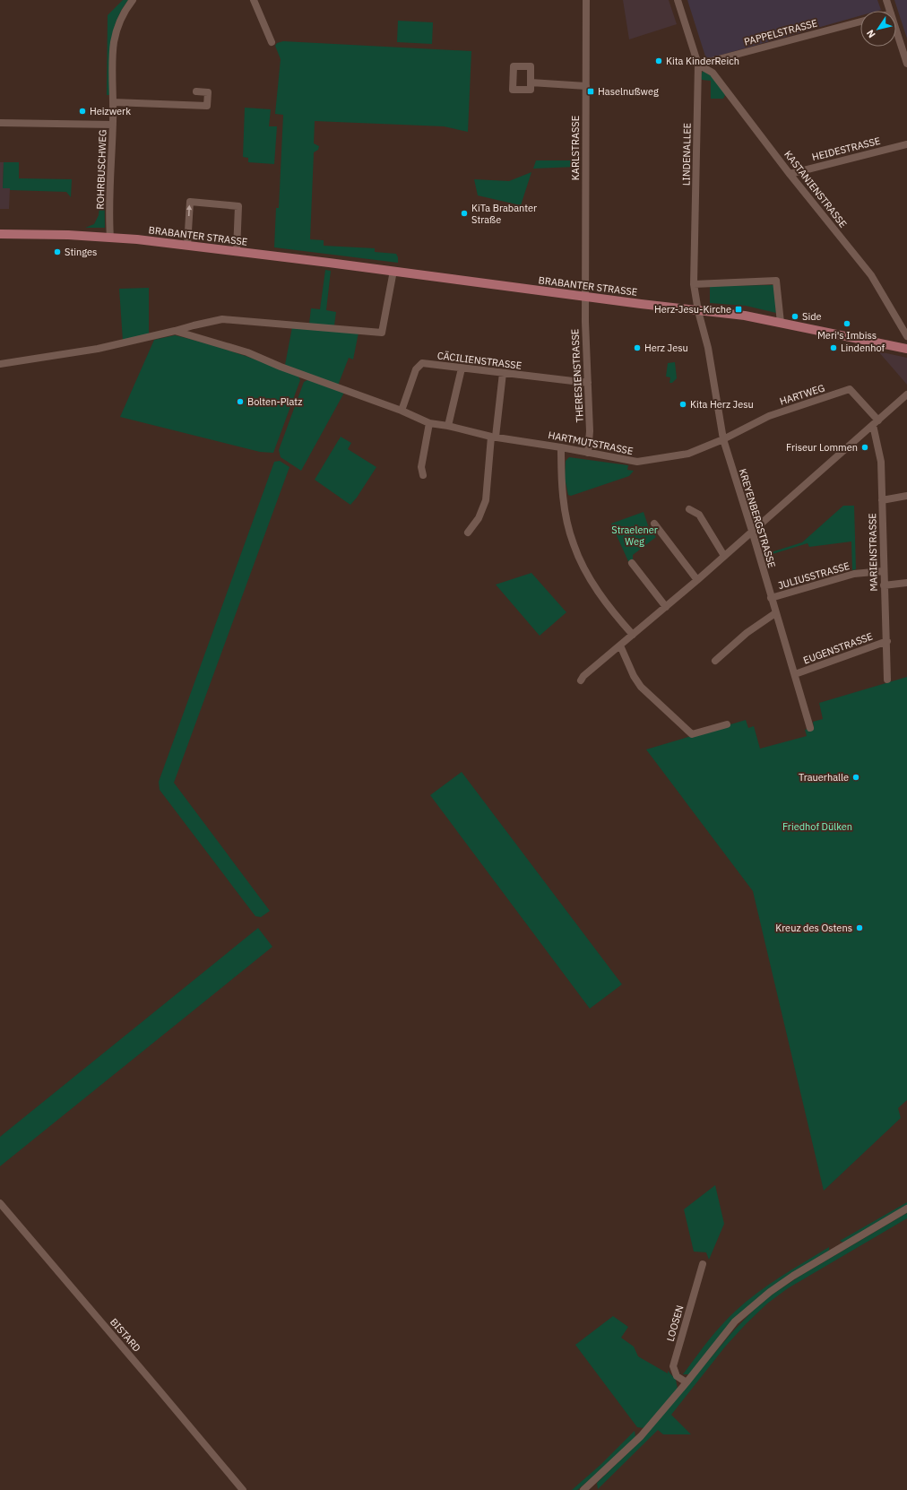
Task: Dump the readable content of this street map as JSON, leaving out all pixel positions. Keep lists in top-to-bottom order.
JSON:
{
  "streets": {
    "main road": ["BRABANTER STRASSE"],
    "street": [
      "PAPPELSTRASSE",
      "KARLSTRASSE",
      "HEIDESTRASSE",
      "LINDENALLEE",
      "ROHRBUSCHWEG",
      "KASTANIENSTRASSE",
      "CÄCILIENSTRASSE",
      "THERESIENSTRASSE",
      "HARTWEG",
      "HARTMUTSTRASSE",
      "KREYENBERGSTRASSE",
      "MARIENSTRASSE",
      "JULIUSSTRASSE",
      "EUGENSTRASSE",
      "LOOSEN",
      "BISTARD"
    ]
  },
  "crossings": [
    ["PAPPELSTRASSE", "LINDENALLEE"],
    ["PAPPELSTRASSE", "KASTANIENSTRASSE"],
    ["KARLSTRASSE", "BRABANTER STRASSE"],
    ["KARLSTRASSE", "THERESIENSTRASSE"],
    ["HEIDESTRASSE", "KASTANIENSTRASSE"],
    ["LINDENALLEE", "KASTANIENSTRASSE"],
    ["LINDENALLEE", "BRABANTER STRASSE"],
    ["LINDENALLEE", "KREYENBERGSTRASSE"],
    ["ROHRBUSCHWEG", "BRABANTER STRASSE"],
    ["BRABANTER STRASSE", "THERESIENSTRASSE"],
    ["BRABANTER STRASSE", "KREYENBERGSTRASSE"],
    ["CÄCILIENSTRASSE", "THERESIENSTRASSE"],
    ["CÄCILIENSTRASSE", "HARTMUTSTRASSE"],
    ["THERESIENSTRASSE", "HARTMUTSTRASSE"],
    ["HARTWEG", "HARTMUTSTRASSE"],
    ["HARTWEG", "KREYENBERGSTRASSE"],
    ["HARTWEG", "MARIENSTRASSE"],
    ["HARTMUTSTRASSE", "KREYENBERGSTRASSE"],
    ["KREYENBERGSTRASSE", "JULIUSSTRASSE"],
    ["KREYENBERGSTRASSE", "EUGENSTRASSE"],
    ["MARIENSTRASSE", "JULIUSSTRASSE"],
    ["MARIENSTRASSE", "EUGENSTRASSE"]
  ],
  "parks": ["Straelener Weg", "Friedhof Dülken"],
  "places": {
    "other": [
      "Kita KinderReich",
      "Heizwerk",
      "KiTa Brabanter Straße",
      "Stinges",
      "Side",
      "Meri's Imbiss",
      "Herz Jesu",
      "Lindenhof",
      "Bolten-Platz",
      "Kita Herz Jesu",
      "Friseur Lommen",
      "Trauerhalle",
      "Kreuz des Ostens"
    ],
    "transit": ["Haselnußweg", "Herz-Jesu-Kirche"]
  },
  "north": "bottom left"
}
